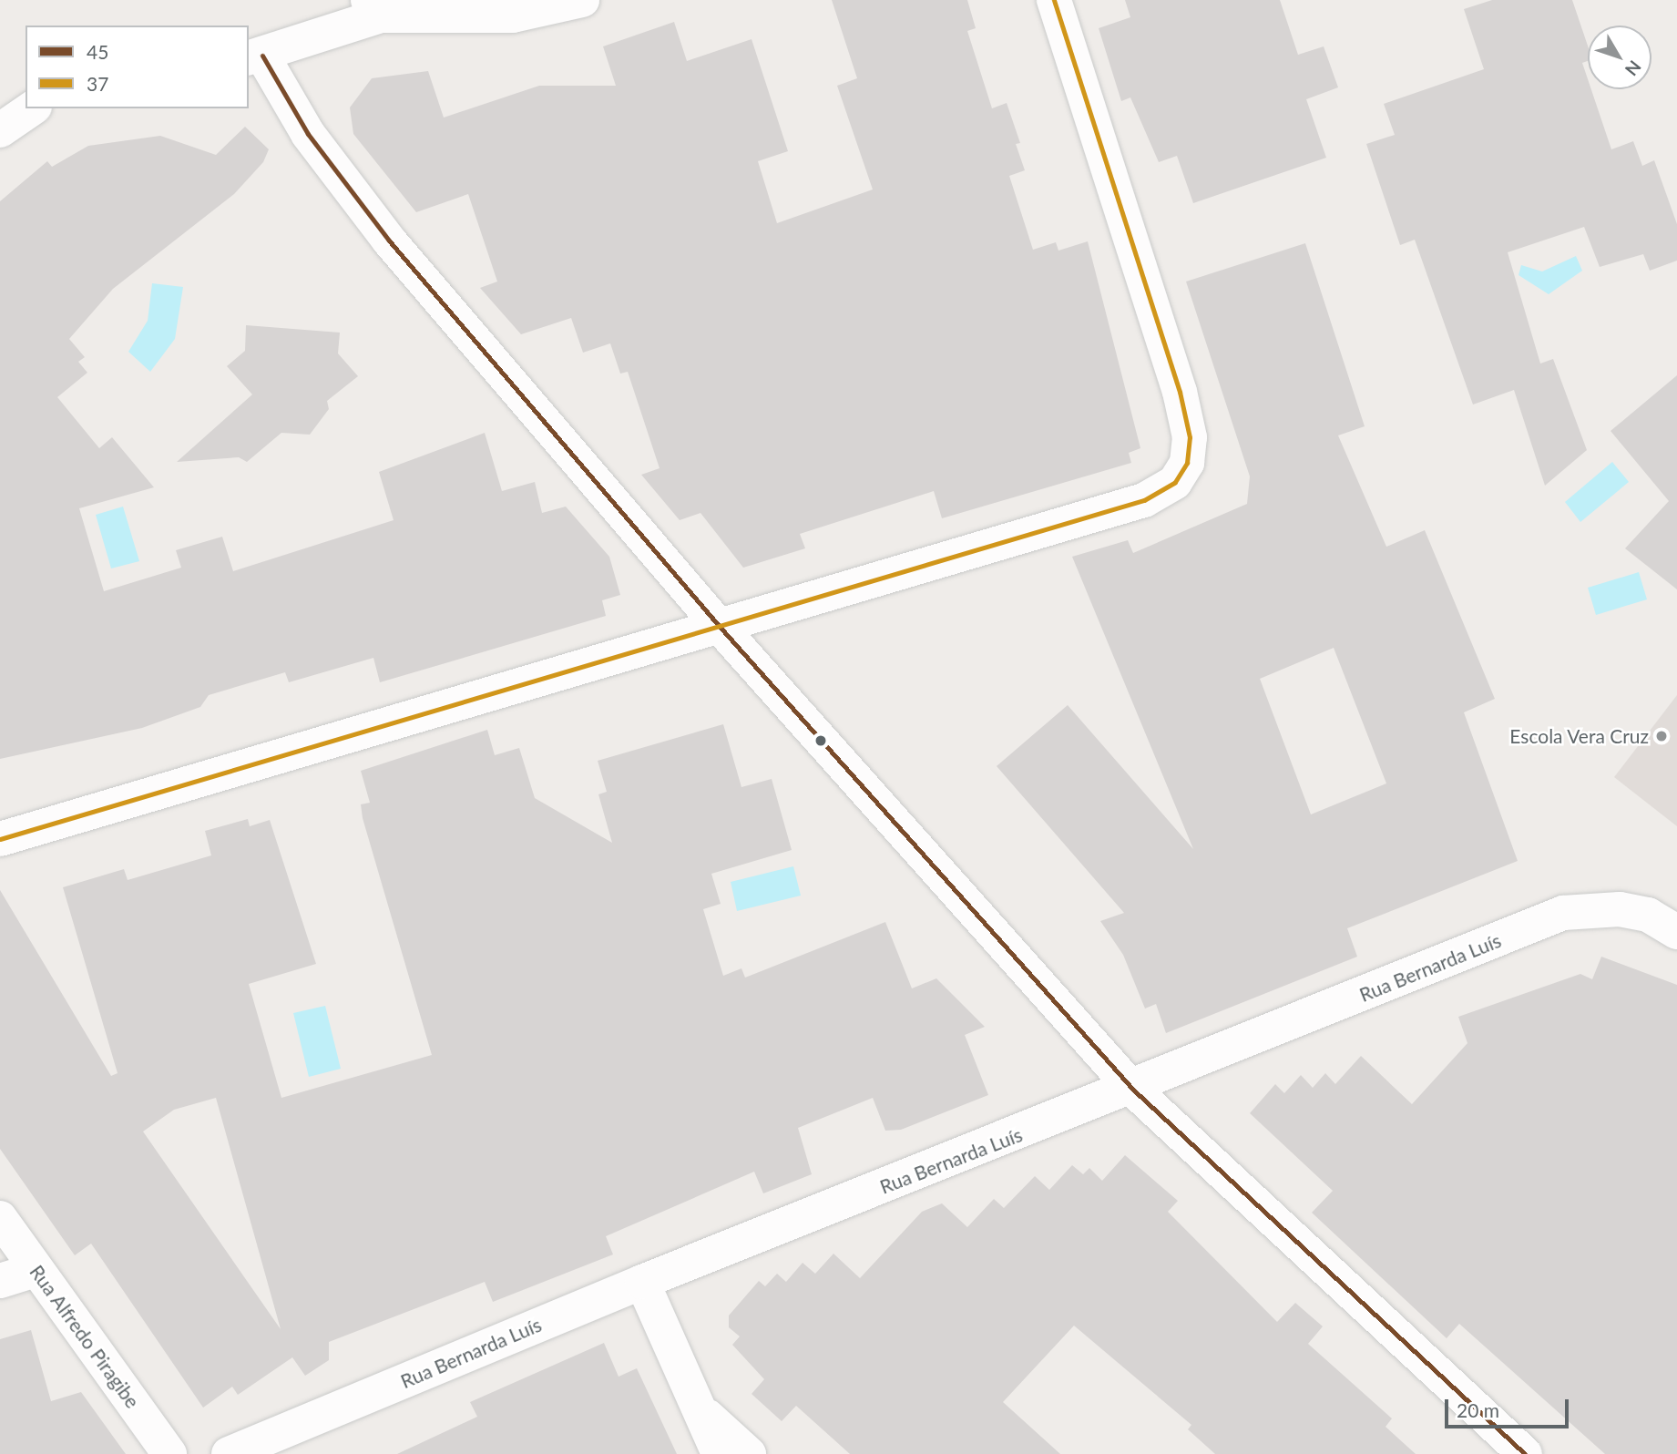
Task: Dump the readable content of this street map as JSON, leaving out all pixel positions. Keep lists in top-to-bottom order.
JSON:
{
  "streets": {
    "street": ["Rua Bernarda Luís", "Rua Alfredo Piragibe"]
  },
  "places": ["Escola Vera Cruz"],
  "lines": ["transit line 37", "transit line 45"],
  "legend": ["45", "37"],
  "scale_bar": "20 m",
  "north": "bottom right"
}
